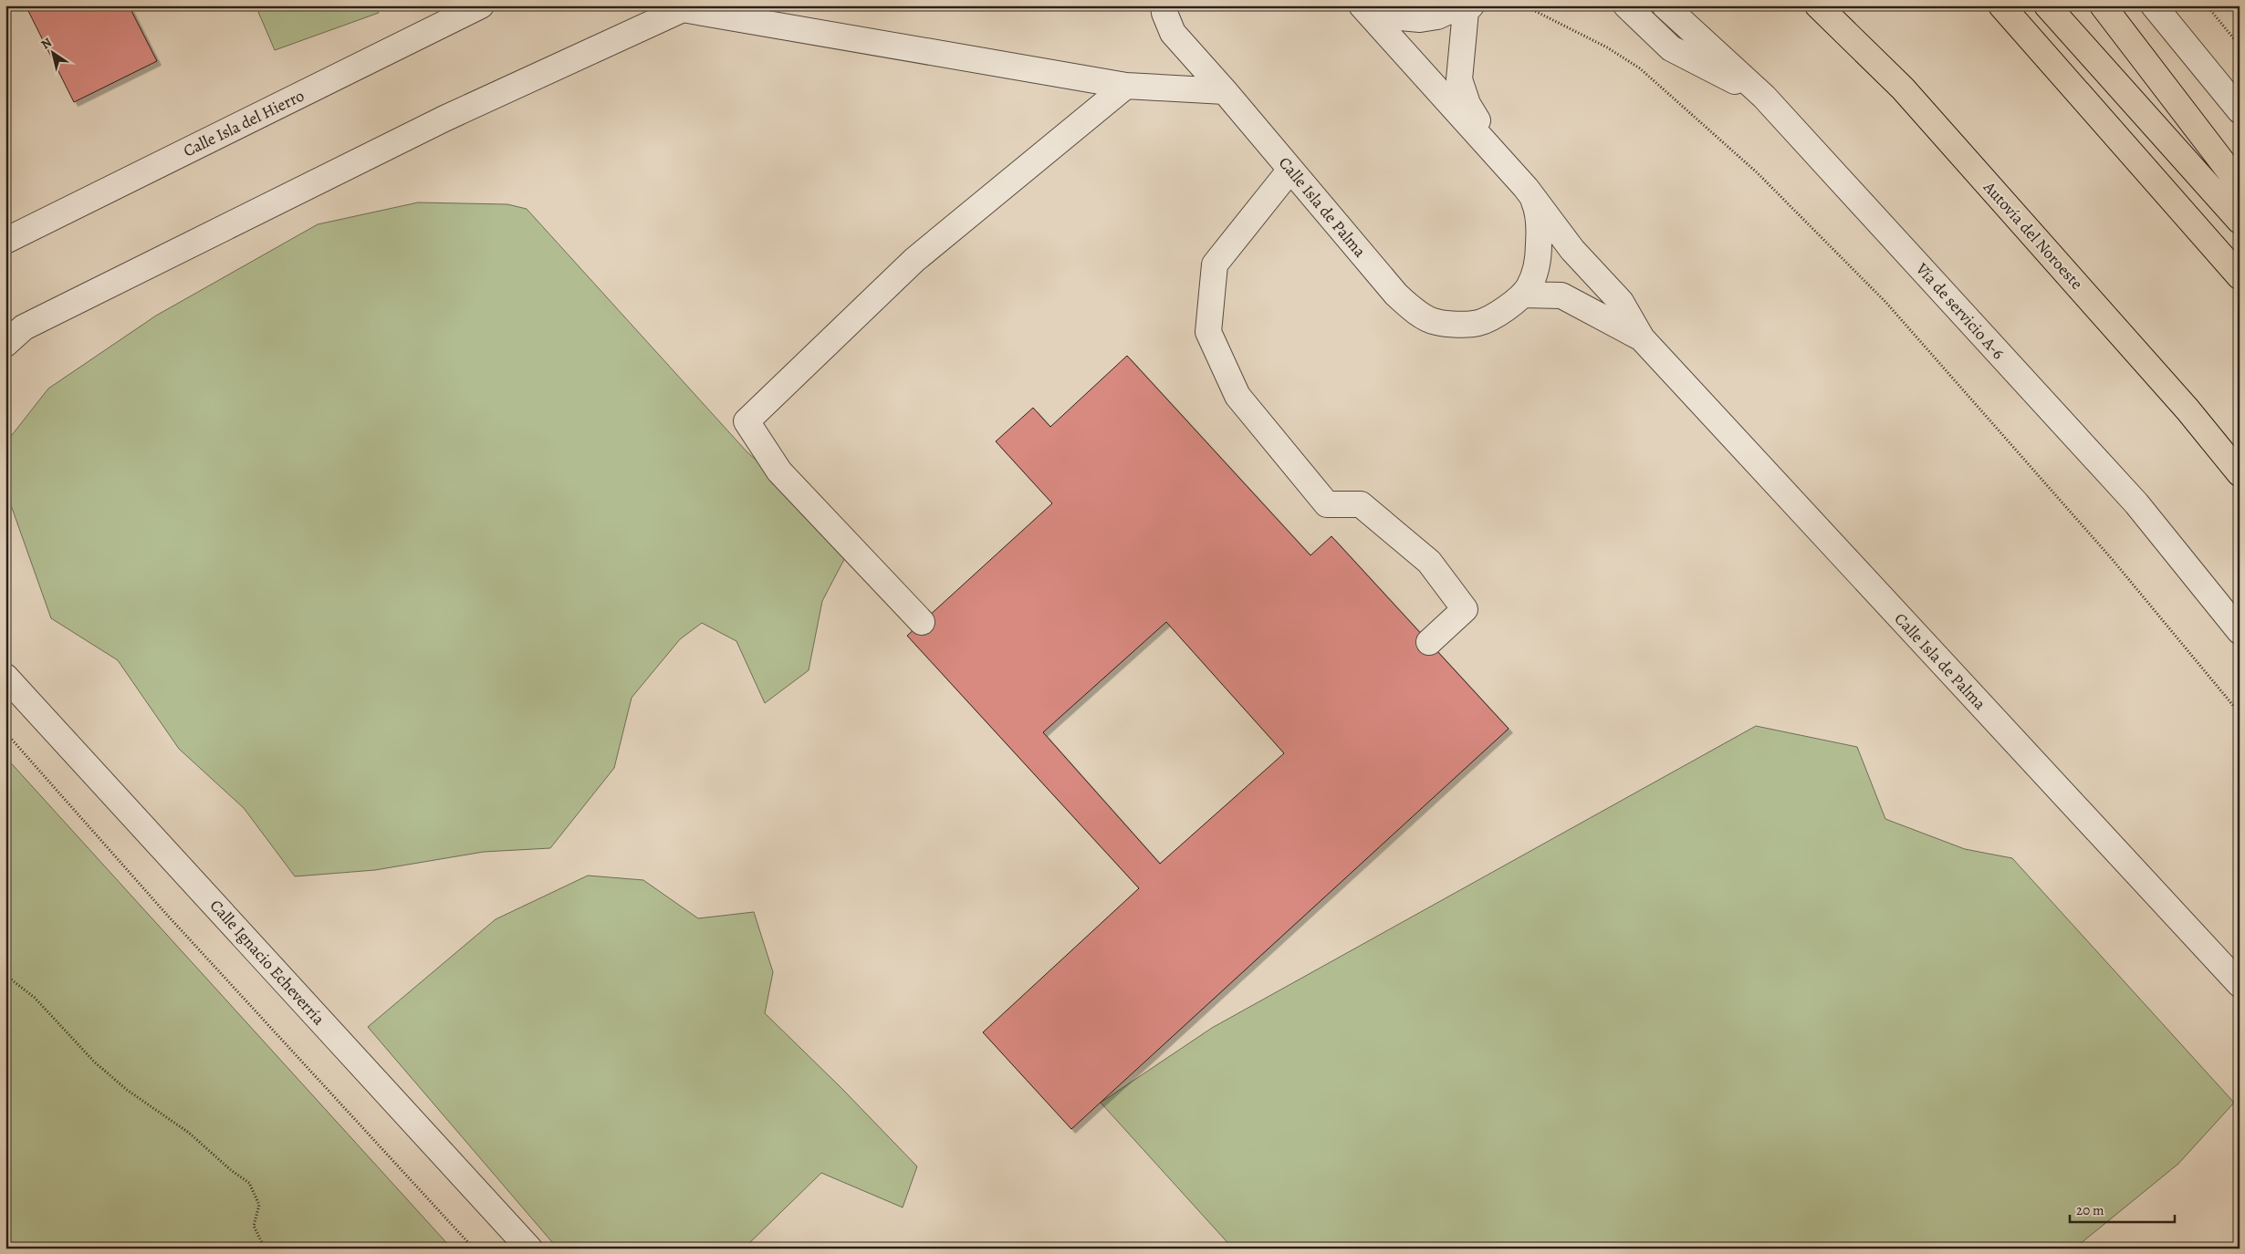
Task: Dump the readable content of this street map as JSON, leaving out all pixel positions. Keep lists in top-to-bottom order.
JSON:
{
  "streets": {
    "highway": ["Autovía del Noroeste"],
    "street": [
      "Calle Isla del Hierro",
      "Calle Isla de Palma",
      "Vía de servicio A-6",
      "Calle Ignacio Echeverría"
    ]
  },
  "scale_bar": "20 m",
  "north": "top left"
}
